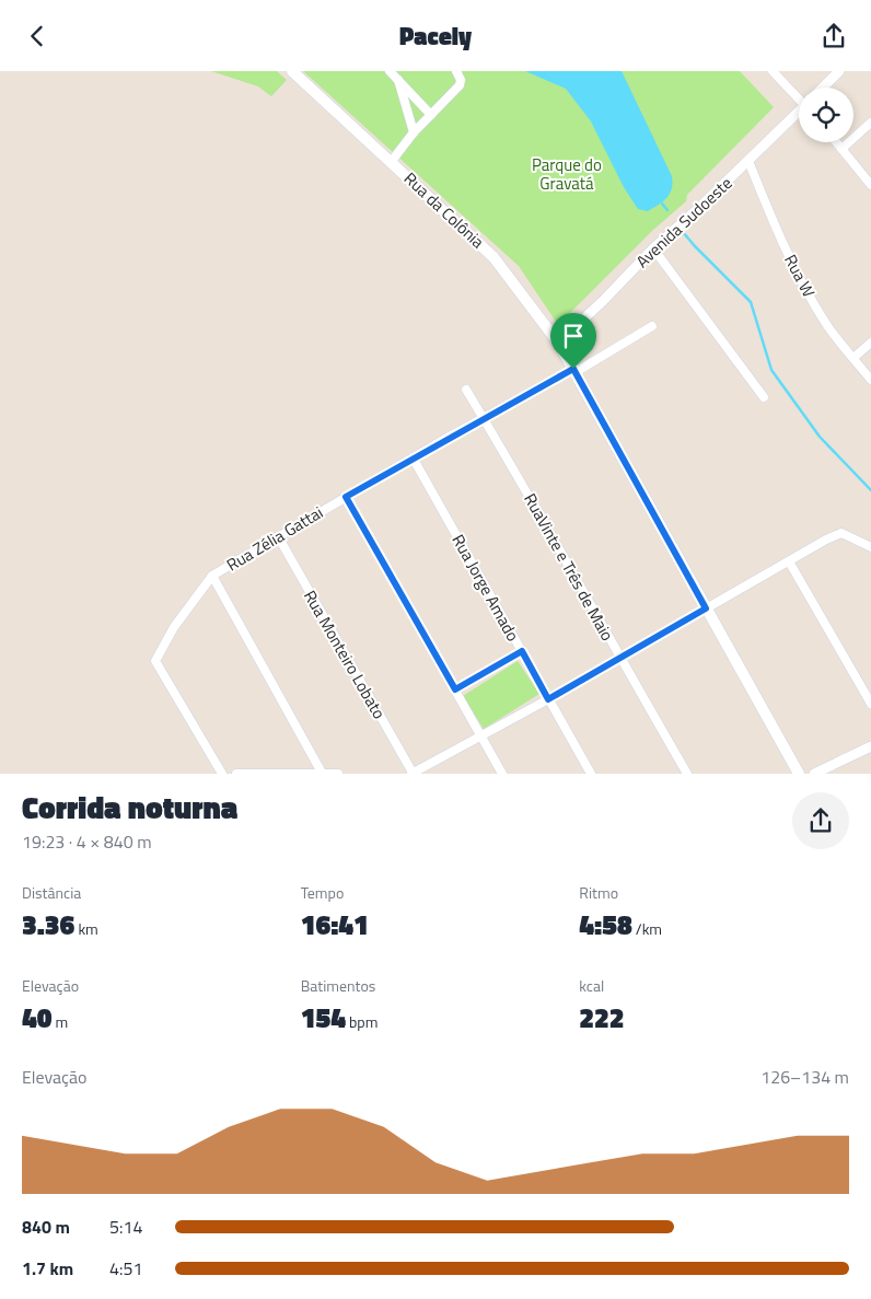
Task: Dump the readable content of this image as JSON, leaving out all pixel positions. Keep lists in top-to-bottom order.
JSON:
{
  "streets": {
    "main road": ["Rua da Colônia"],
    "street": [
      "Avenida Sudoeste",
      "Rua W",
      "Rua Zélia Gattai",
      "RuaVinte e Três de Maio",
      "Rua Jorge Amado",
      "Rua Monteiro Lobato"
    ]
  },
  "crossings": [
    ["Rua da Colônia", "Avenida Sudoeste"],
    ["Rua da Colônia", "Rua Zélia Gattai"],
    ["Avenida Sudoeste", "Rua W"],
    ["Rua Zélia Gattai", "RuaVinte e Três de Maio"],
    ["Rua Zélia Gattai", "Rua Jorge Amado"],
    ["Rua Zélia Gattai", "Rua Monteiro Lobato"]
  ],
  "parks": ["Parque do Gravatá"],
  "page": {
    "header": "Pacely",
    "heading": ["Corrida noturna", "19:23 · 4 × 840 m"],
    "stats": [
      ["Distância", "3.36 km"],
      ["Tempo", "16:41"],
      ["Ritmo", "4:58 /km"],
      ["Elevação", "40 m"],
      ["Batimentos", "154 bpm"],
      ["kcal", "222"]
    ],
    "chart": ["Elevação", "126–134 m"],
    "list": [
      {
        "name": "840 m",
        "note": "5:14"
      },
      {
        "name": "1.7 km",
        "note": "4:51"
      }
    ]
  }
}
